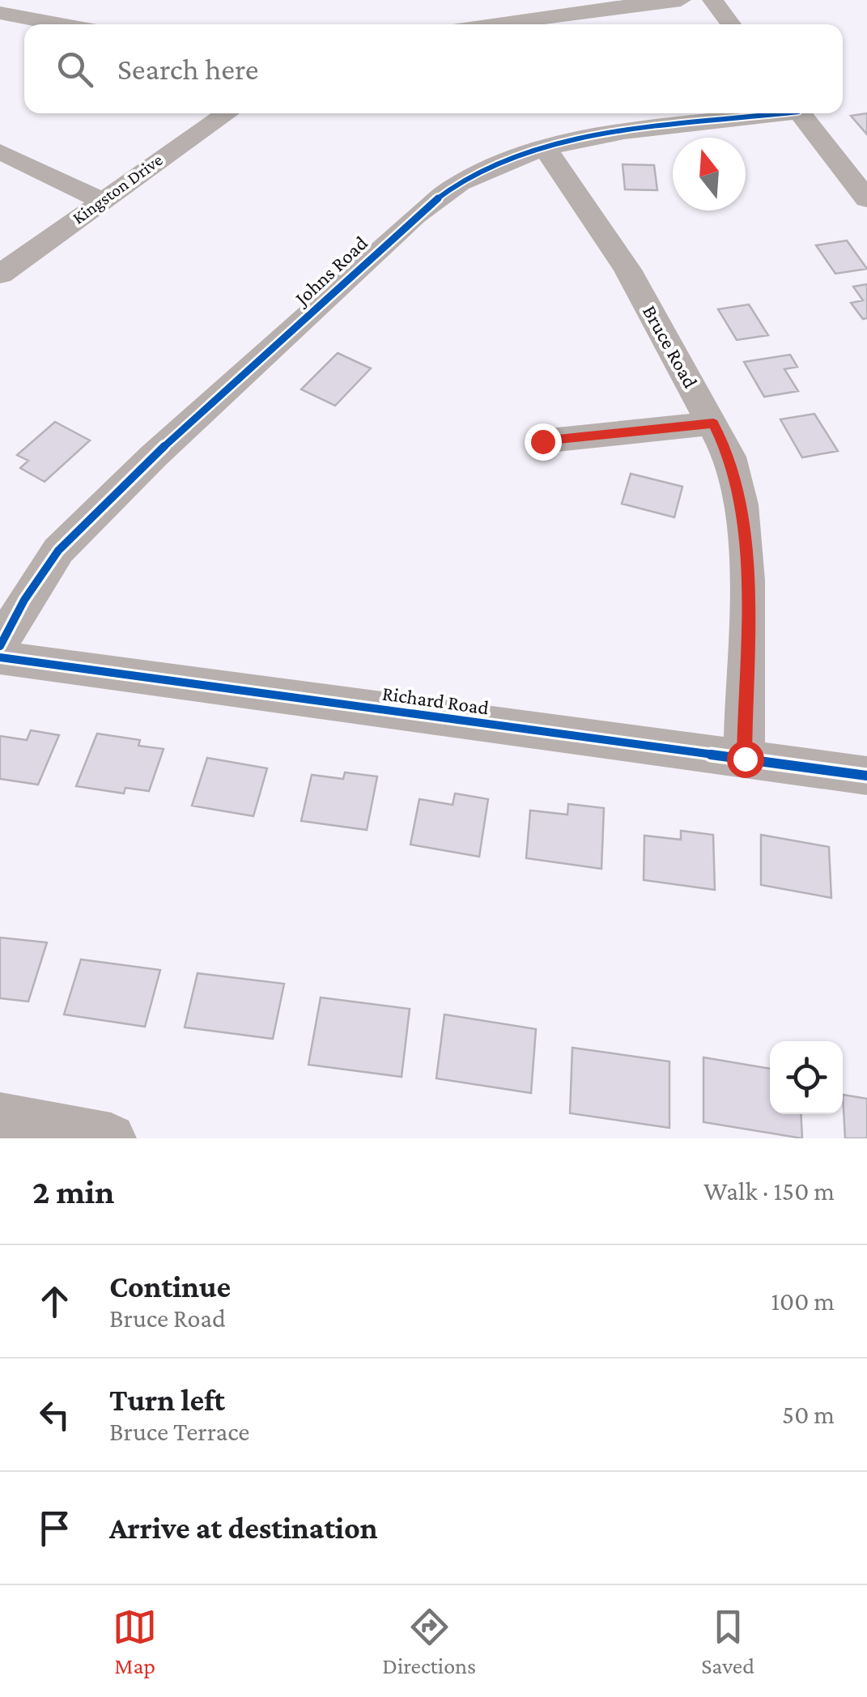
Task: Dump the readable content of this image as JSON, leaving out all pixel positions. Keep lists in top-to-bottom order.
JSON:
{
  "streets": {
    "street": [
      "Kingston Drive",
      "Johns Road",
      "Bruce Road",
      "Richard Road"
    ]
  },
  "crossings": [
    ["Johns Road", "Bruce Road"],
    ["Bruce Road", "Richard Road"]
  ],
  "north": "top",
  "page": {
    "search": "Search here",
    "heading": ["2 min", "Walk · 150 m"],
    "list": [
      ["Continue", "Bruce Road", "100 m"],
      ["Turn left", "Bruce Terrace", "50 m"],
      "Arrive at destination"
    ],
    "nav": ["Map", "Directions", "Saved"]
  }
}
